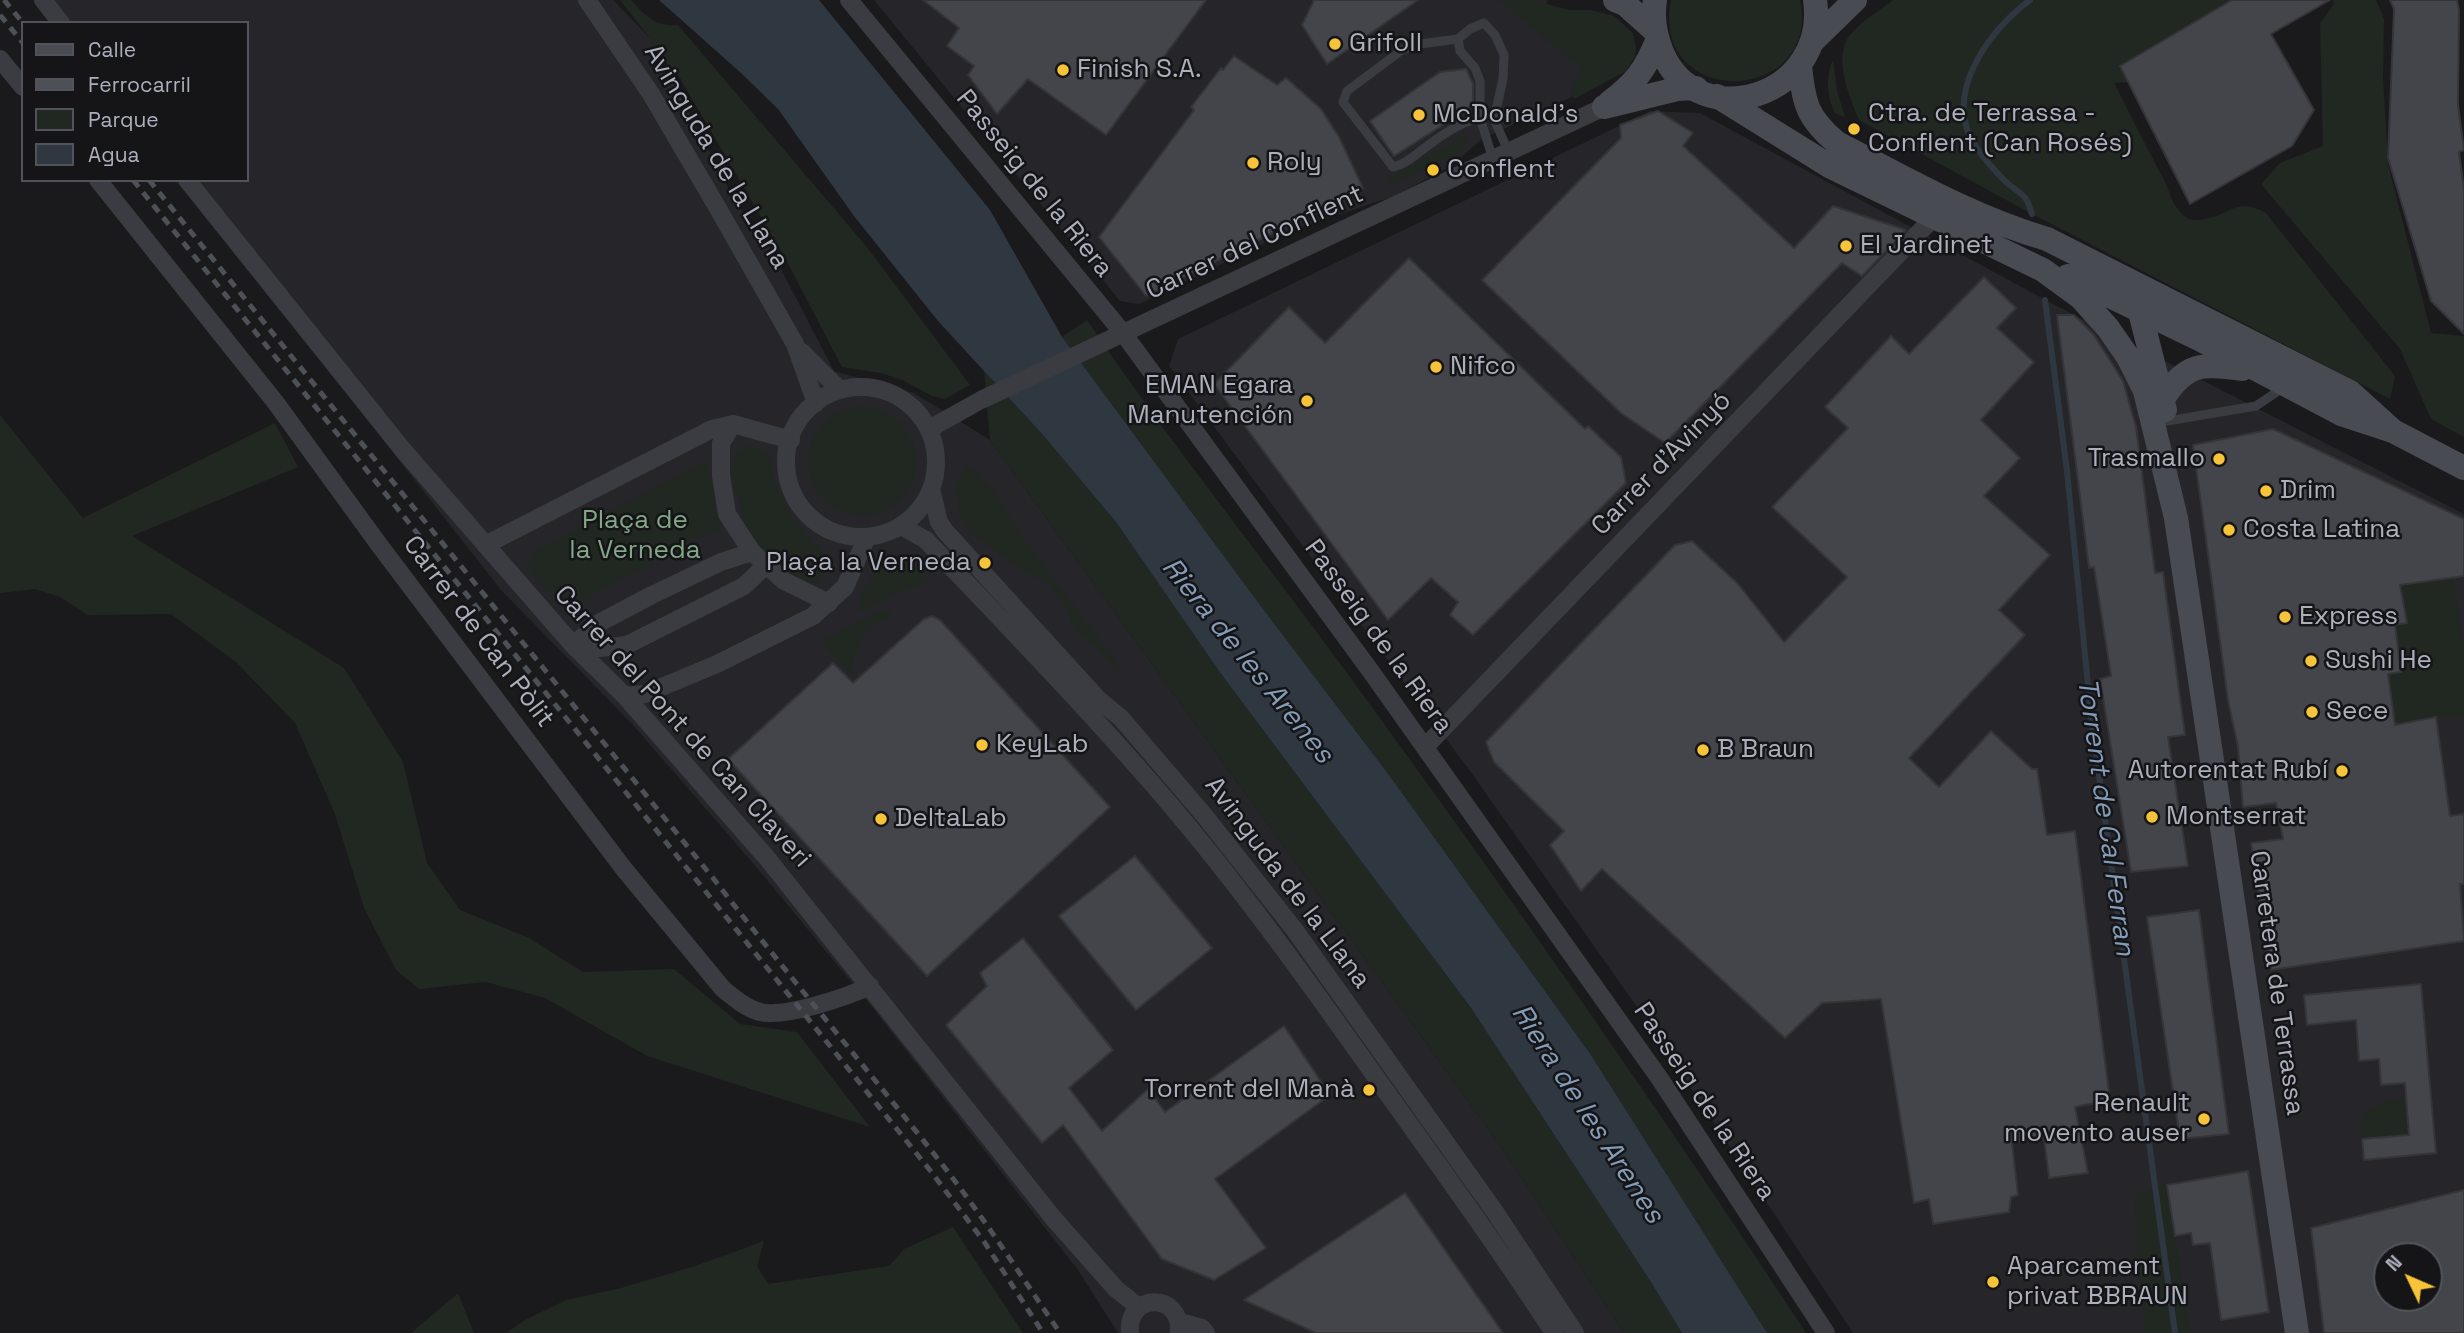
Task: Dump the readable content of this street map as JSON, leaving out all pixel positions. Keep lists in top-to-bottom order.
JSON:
{
  "streets": {
    "main road": ["Carretera de Terrassa"],
    "street": [
      "Avinguda de la Llana",
      "Passeig de la Riera",
      "Carrer del Conflent",
      "Carrer d'Avinyó",
      "Carrer de Can Pòlit",
      "Carrer del Pont de Can Claveri"
    ]
  },
  "crossings": [
    ["Avinguda de la Llana", "Carrer del Conflent"],
    ["Passeig de la Riera", "Carrer del Conflent"],
    ["Passeig de la Riera", "Carrer d'Avinyó"],
    ["Carrer de Can Pòlit", "Carrer del Pont de Can Claveri"]
  ],
  "water": ["Riera de les Arenes", "Torrent de Cal Ferran"],
  "parks": ["Plaça de la Verneda"],
  "places": [
    "Grifoll",
    "Finish S.A.",
    "McDonald's",
    "Ctra. de Terrassa - Conflent (Can Rosés)",
    "Roly",
    "Conflent",
    "El Jardinet",
    "Nifco",
    "EMAN Egara Manutención",
    "Trasmallo",
    "Drim",
    "Costa Latina",
    "Plaça la Verneda",
    "Express",
    "Sushi He",
    "Sece",
    "KeyLab",
    "B Braun",
    "Autorentat Rubí",
    "Montserrat",
    "DeltaLab",
    "Torrent del Manà",
    "Renault movento auser",
    "Aparcament privat BBRAUN"
  ],
  "legend": [
    "Calle",
    "Ferrocarril",
    "Parque",
    "Agua"
  ],
  "north": "top left"
}
